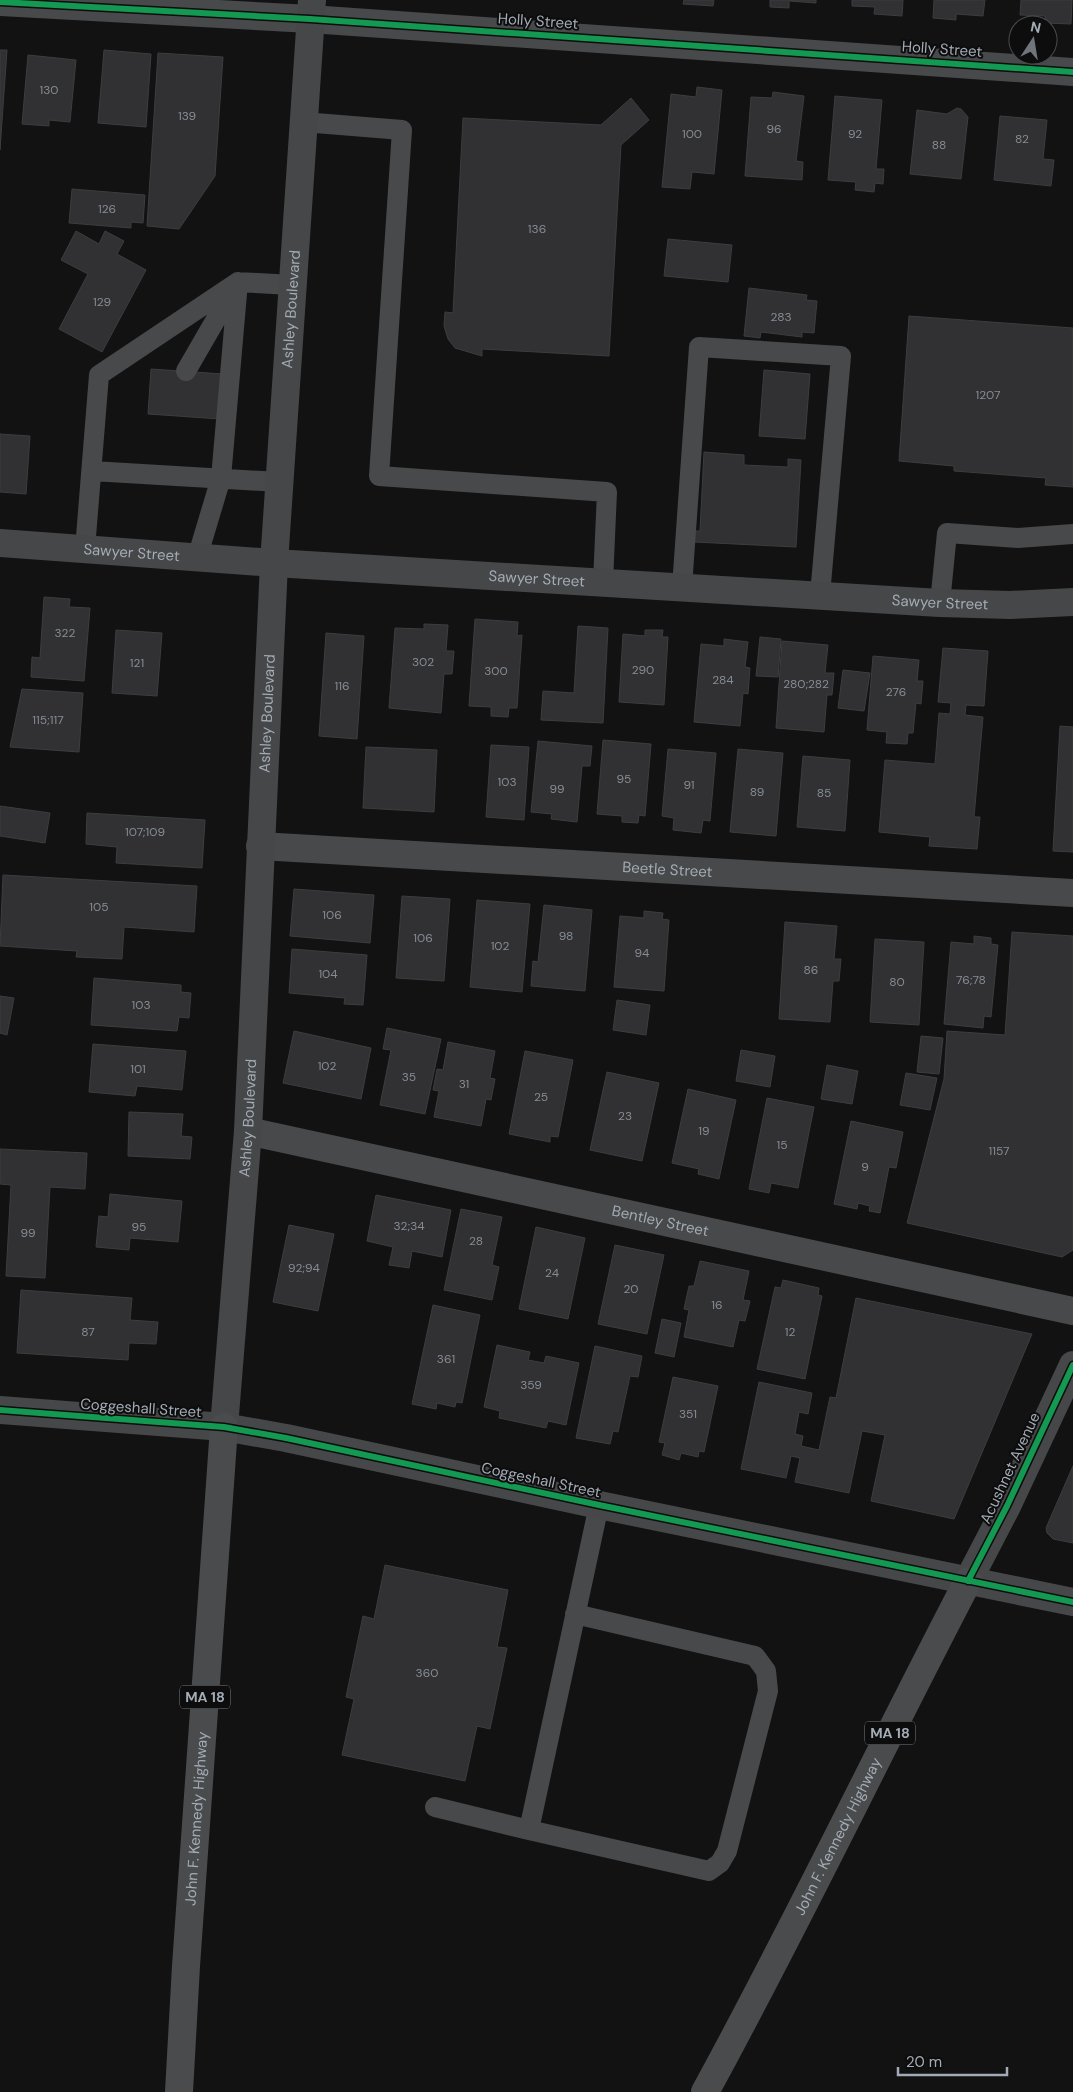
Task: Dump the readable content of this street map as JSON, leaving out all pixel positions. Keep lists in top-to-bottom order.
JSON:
{
  "streets": {
    "highway": ["MA 18", "John F. Kennedy Highway"],
    "main road": [
      "Ashley Boulevard",
      "Sawyer Street",
      "Coggeshall Street",
      "Acushnet Avenue"
    ],
    "street": ["Holly Street", "Beetle Street", "Bentley Street"]
  },
  "crossings": [
    ["Holly Street", "Ashley Boulevard"],
    ["Ashley Boulevard", "Sawyer Street"],
    ["Ashley Boulevard", "Beetle Street"],
    ["Ashley Boulevard", "Bentley Street"],
    ["Ashley Boulevard", "Coggeshall Street"],
    ["Ashley Boulevard", "John F. Kennedy Highway"],
    ["Coggeshall Street", "Acushnet Avenue"],
    ["Coggeshall Street", "John F. Kennedy Highway"],
    ["Acushnet Avenue", "John F. Kennedy Highway"]
  ],
  "house_numbers": [
    "130",
    "139",
    "96",
    "100",
    "92",
    "82",
    "88",
    "126",
    "136",
    "129",
    "283",
    "1207",
    "322",
    "302",
    "121",
    "290",
    "300",
    "284",
    "280;282",
    "116",
    "276",
    "115;117",
    "95",
    "103",
    "91",
    "99",
    "89",
    "85",
    "107;109",
    "105",
    "106",
    "98",
    "106",
    "102",
    "94",
    "86",
    "104",
    "76;78",
    "80",
    "103",
    "102",
    "101",
    "35",
    "31",
    "25",
    "23",
    "19",
    "15",
    "1157",
    "9",
    "32;34",
    "95",
    "99",
    "28",
    "92;94",
    "24",
    "20",
    "16",
    "87",
    "12",
    "361",
    "359",
    "351",
    "360"
  ],
  "scale_bar": "20 m",
  "north": "top"
}
